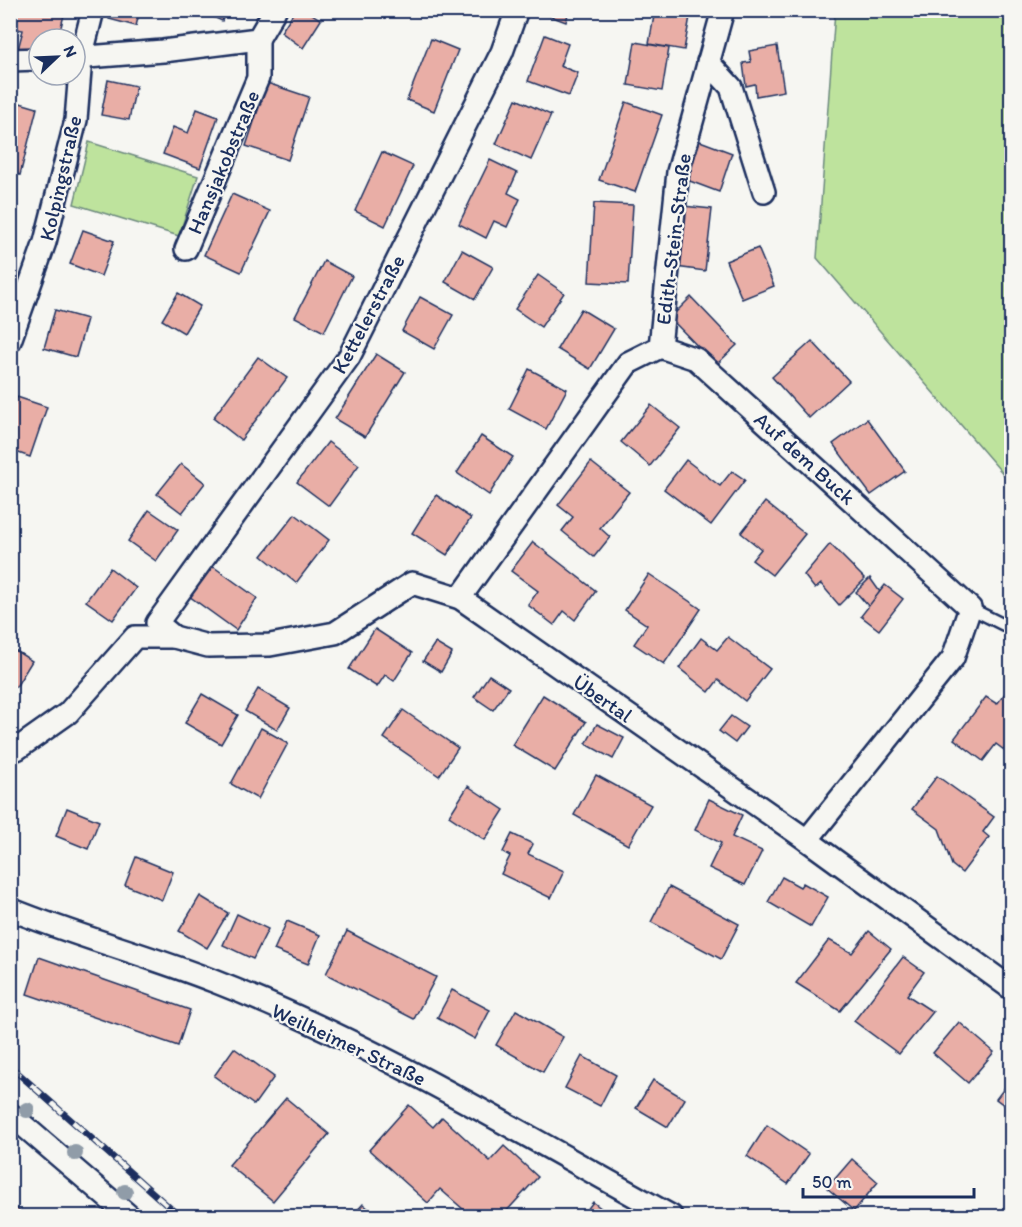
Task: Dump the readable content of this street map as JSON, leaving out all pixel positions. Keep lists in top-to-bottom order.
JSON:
{
  "streets": {
    "street": [
      "Hansjakobstraße",
      "Kolpingstraße",
      "Edith-Stein-Straße",
      "Kettelerstraße",
      "Auf dem Buck",
      "Übertal",
      "Weilheimer Straße"
    ]
  },
  "crossings": [
    ["Edith-Stein-Straße", "Auf dem Buck"],
    ["Kettelerstraße", "Übertal"]
  ],
  "scale_bar": "50 m",
  "north": "top right"
}
